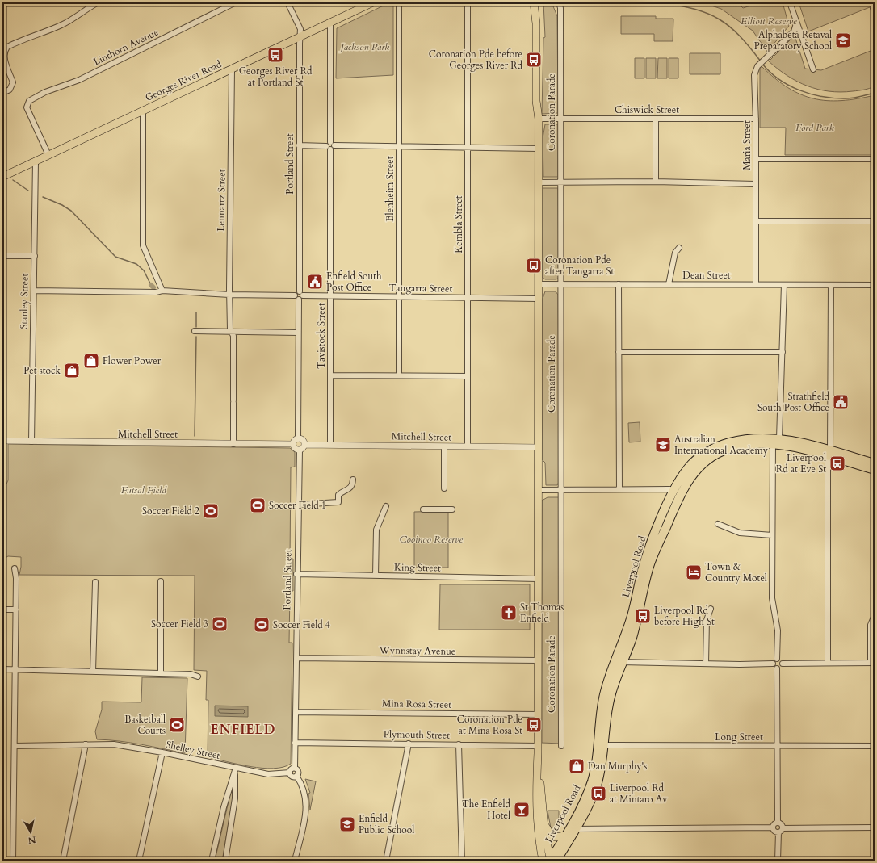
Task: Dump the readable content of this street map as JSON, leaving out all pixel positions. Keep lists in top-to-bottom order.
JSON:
{
  "streets": {
    "highway": ["Liverpool Road"],
    "main road": ["Georges River Road", "Coronation Parade"],
    "street": [
      "Linthorn Avenue",
      "Chiswick Street",
      "Maria Street",
      "Portland Street",
      "Blenheim Street",
      "Lennartz Street",
      "Kembla Street",
      "Dean Street",
      "Tangarra Street",
      "Stanley Street",
      "Tavistock Street",
      "Mitchell Street",
      "King Street",
      "Wynnstay Avenue",
      "Mina Rosa Street",
      "Plymouth Street",
      "Long Street",
      "Shelley Street"
    ]
  },
  "crossings": [
    ["Linthorn Avenue", "Georges River Road"],
    ["Georges River Road", "Portland Street"],
    ["Georges River Road", "Lennartz Street"],
    ["Georges River Road", "Stanley Street"],
    ["Chiswick Street", "Coronation Parade"],
    ["Chiswick Street", "Maria Street"],
    ["Coronation Parade", "Dean Street"],
    ["Coronation Parade", "Tangarra Street"],
    ["Coronation Parade", "Mitchell Street"],
    ["Coronation Parade", "Liverpool Road"],
    ["Coronation Parade", "King Street"],
    ["Coronation Parade", "Wynnstay Avenue"],
    ["Coronation Parade", "Mina Rosa Street"],
    ["Coronation Parade", "Plymouth Street"],
    ["Maria Street", "Dean Street"],
    ["Portland Street", "Tangarra Street"],
    ["Portland Street", "Mitchell Street"],
    ["Portland Street", "King Street"],
    ["Portland Street", "Wynnstay Avenue"],
    ["Portland Street", "Mina Rosa Street"],
    ["Portland Street", "Plymouth Street"],
    ["Portland Street", "Shelley Street"],
    ["Blenheim Street", "Tangarra Street"],
    ["Lennartz Street", "Mitchell Street"],
    ["Kembla Street", "Tangarra Street"],
    ["Kembla Street", "Mitchell Street"],
    ["Tangarra Street", "Tavistock Street"],
    ["Stanley Street", "Mitchell Street"],
    ["Tavistock Street", "Mitchell Street"],
    ["Liverpool Road", "Long Street"]
  ],
  "districts": ["ENFIELD"],
  "parks": [
    "Elliott Reserve",
    "Jackson Park",
    "Ford Park",
    "Futsal Field",
    "Cooinoo Reserve"
  ],
  "places": {
    "school or university": ["Alphabeta Retaval Preparatory School", "Australian International Academy", "Enfield Public School"],
    "bus stop": [
      "Georges River Rd at Portland St",
      "Coronation Pde before Georges River Rd",
      "Coronation Pde after Tangarra St",
      "Liverpool Rd at Eve St",
      "Liverpool Rd before High St",
      "Coronation Pde at Mina Rosa St",
      "Liverpool Rd at Mintaro Av"
    ],
    "public building": ["Enfield South Post Office", "Strathfield South Post Office"],
    "shop": ["Flower Power", "Pet stock", "Dan Murphy's"],
    "sports": [
      "Soccer Field 1",
      "Soccer Field 2",
      "Soccer Field 3",
      "Soccer Field 4",
      "Basketball Courts"
    ],
    "hotel": ["Town & Country Motel"],
    "church": ["St Thomas Enfield"],
    "bar": ["The Enfield Hotel"]
  },
  "north": "bottom"
}
